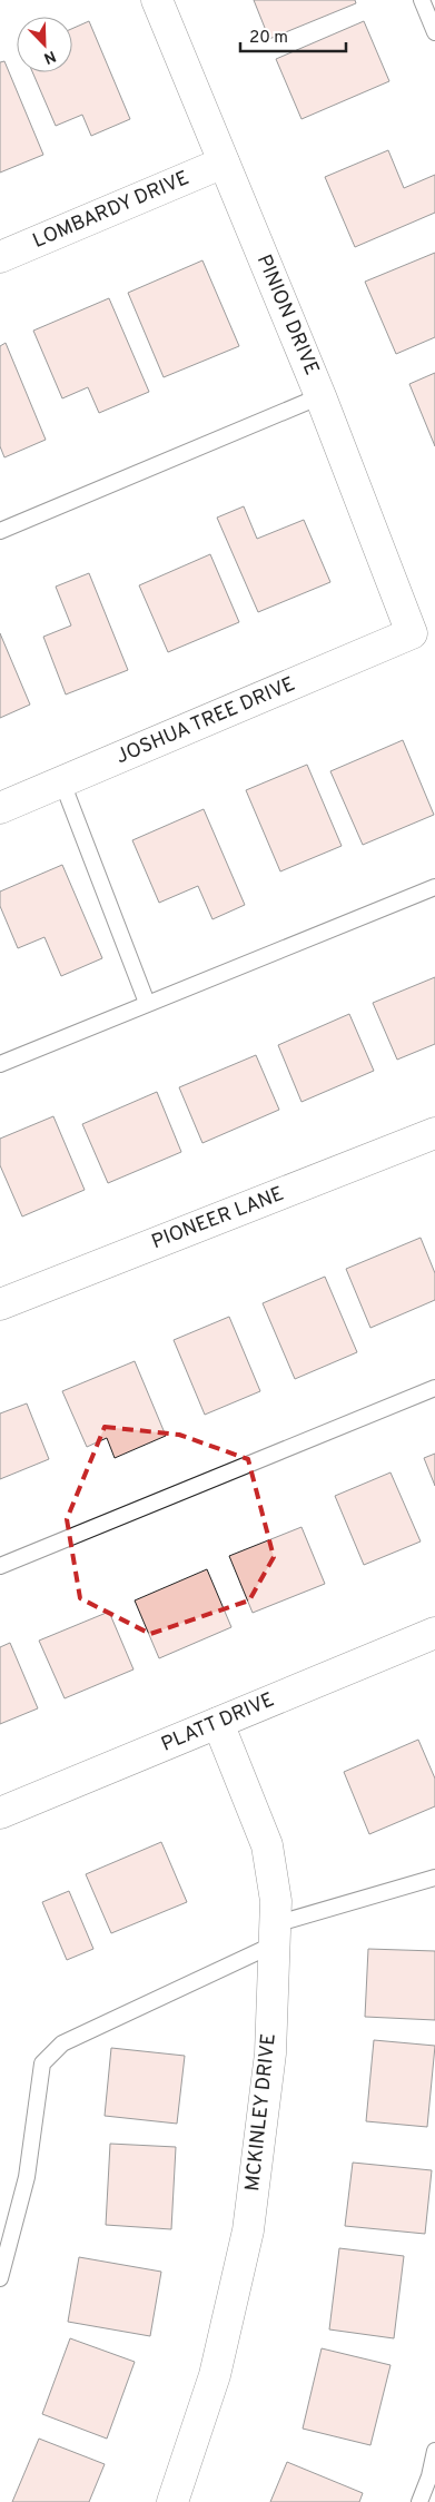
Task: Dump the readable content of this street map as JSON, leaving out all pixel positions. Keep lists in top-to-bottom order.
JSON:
{
  "streets": {
    "street": [
      "LOMBARDY DRIVE",
      "PINION DRIVE",
      "JOSHUA TREE DRIVE",
      "PIONEER LANE",
      "PLATT DRIVE",
      "MCKINLEY DRIVE"
    ]
  },
  "crossings": [
    ["LOMBARDY DRIVE", "PINION DRIVE"],
    ["PINION DRIVE", "JOSHUA TREE DRIVE"],
    ["PLATT DRIVE", "MCKINLEY DRIVE"]
  ],
  "scale_bar": "20 m",
  "north": "bottom right"
}
